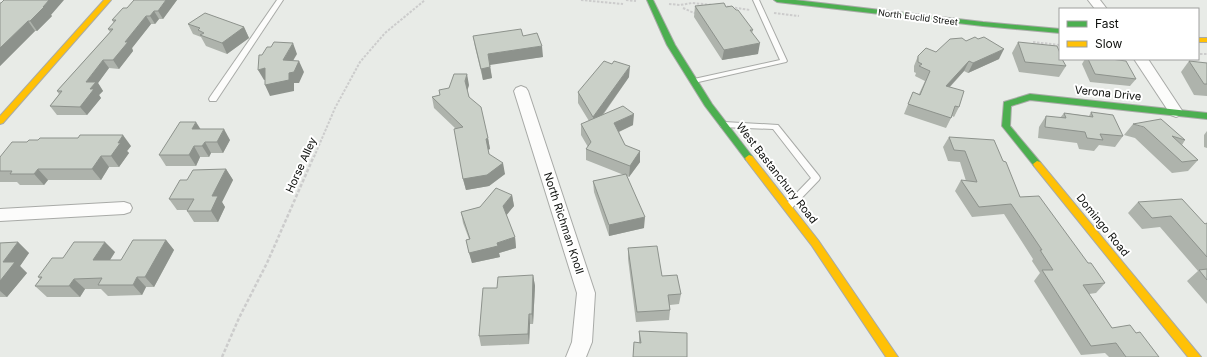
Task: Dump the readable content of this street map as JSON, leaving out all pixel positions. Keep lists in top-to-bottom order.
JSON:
{
  "streets": {
    "main road": [
      "North Euclid Street",
      "Verona Drive",
      "West Bastanchury Road",
      "Domingo Road"
    ],
    "street": ["North Richman Knoll"],
    "path": ["Horse Alley"]
  },
  "crossings": [
    ["Verona Drive", "Domingo Road"]
  ],
  "legend": ["Fast", "Slow"]
}
